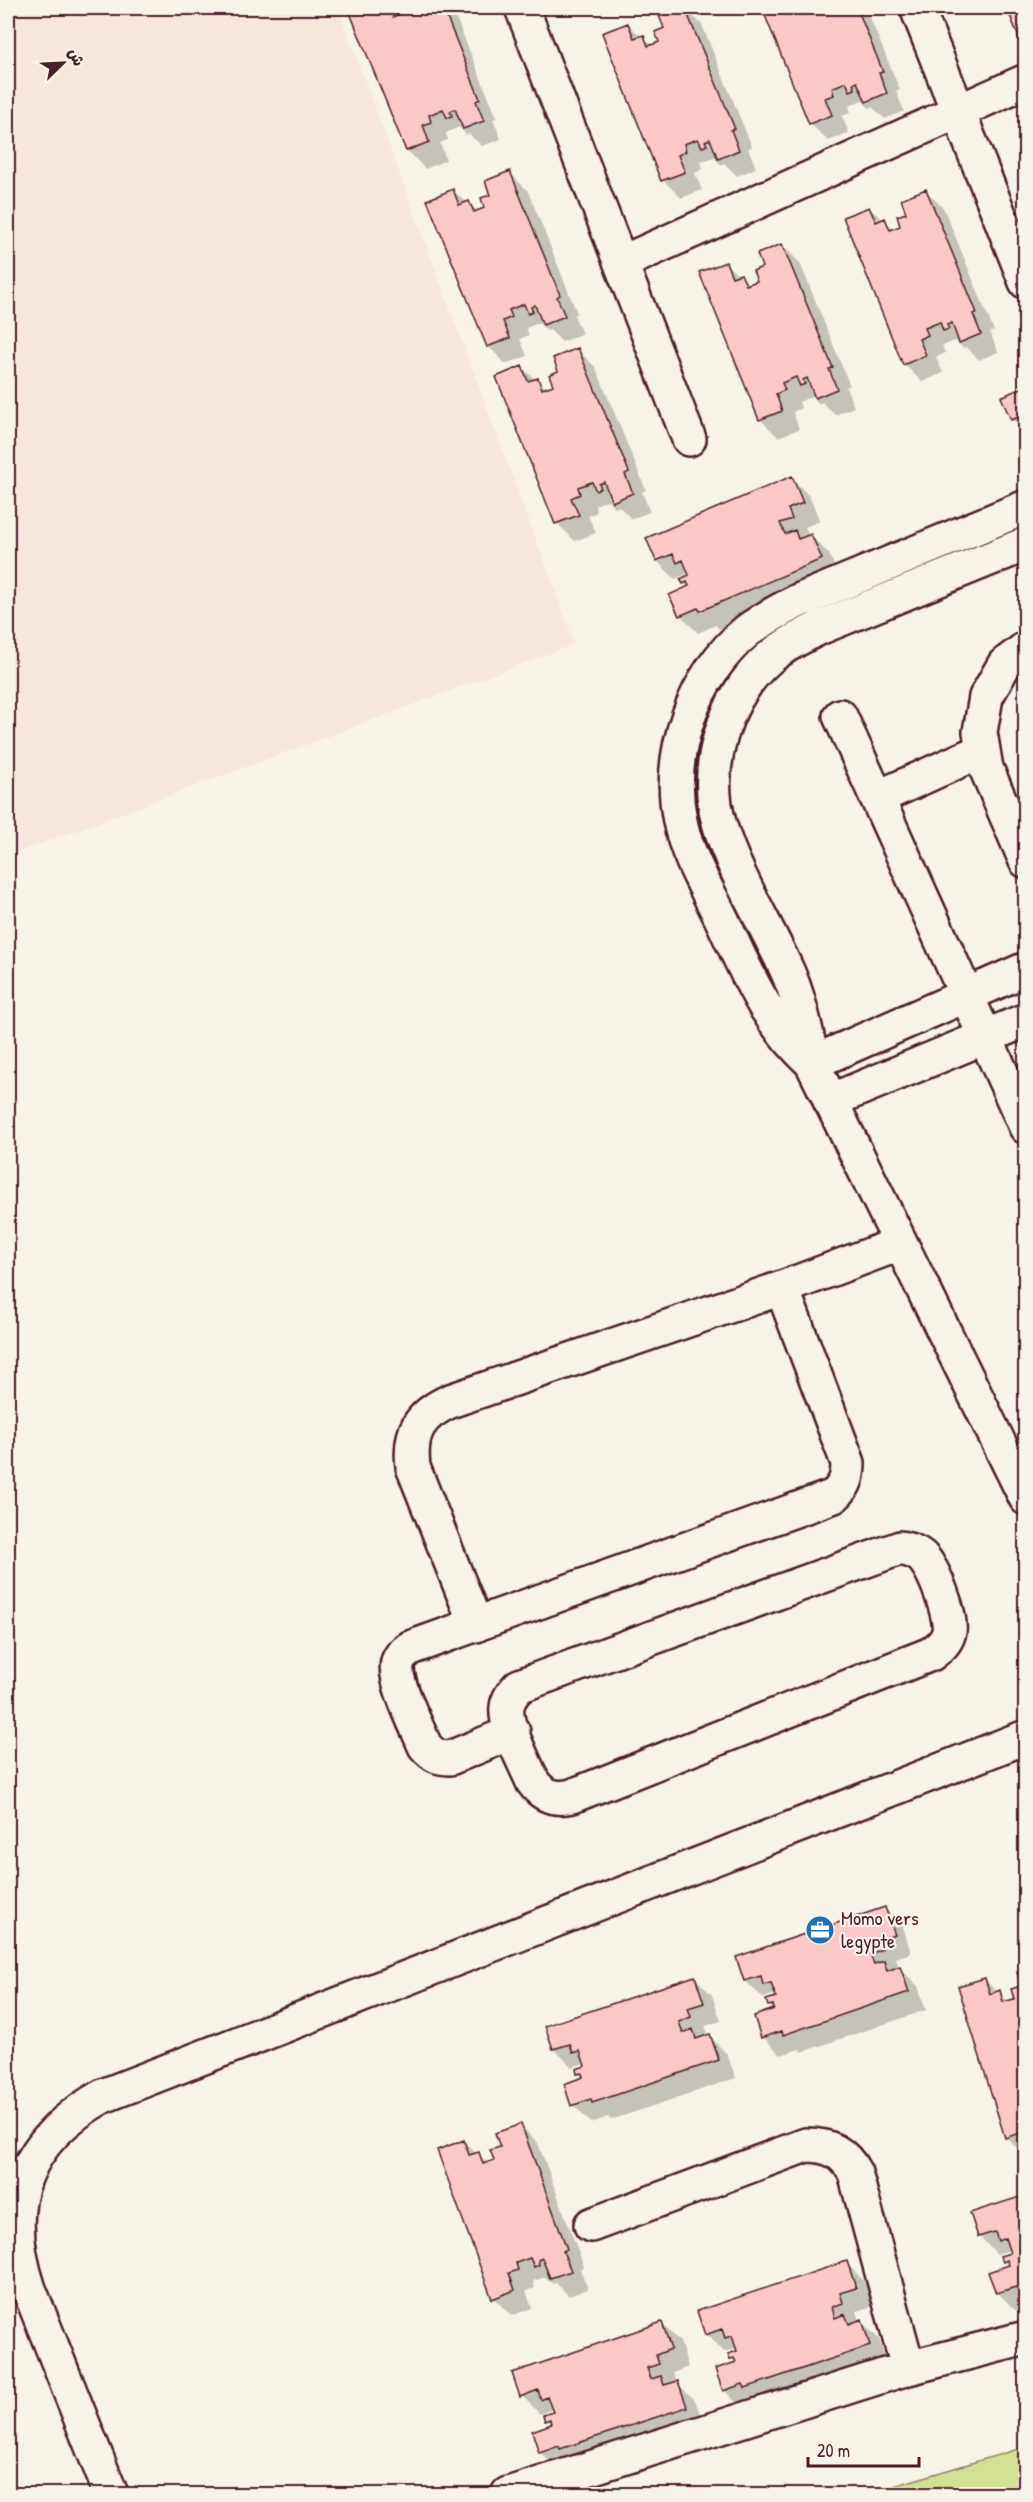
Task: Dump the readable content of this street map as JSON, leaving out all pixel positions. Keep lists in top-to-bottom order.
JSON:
{
  "places": {
    "office": ["Momo vers legypte"]
  },
  "scale_bar": "20 m",
  "north": "top right"
}
